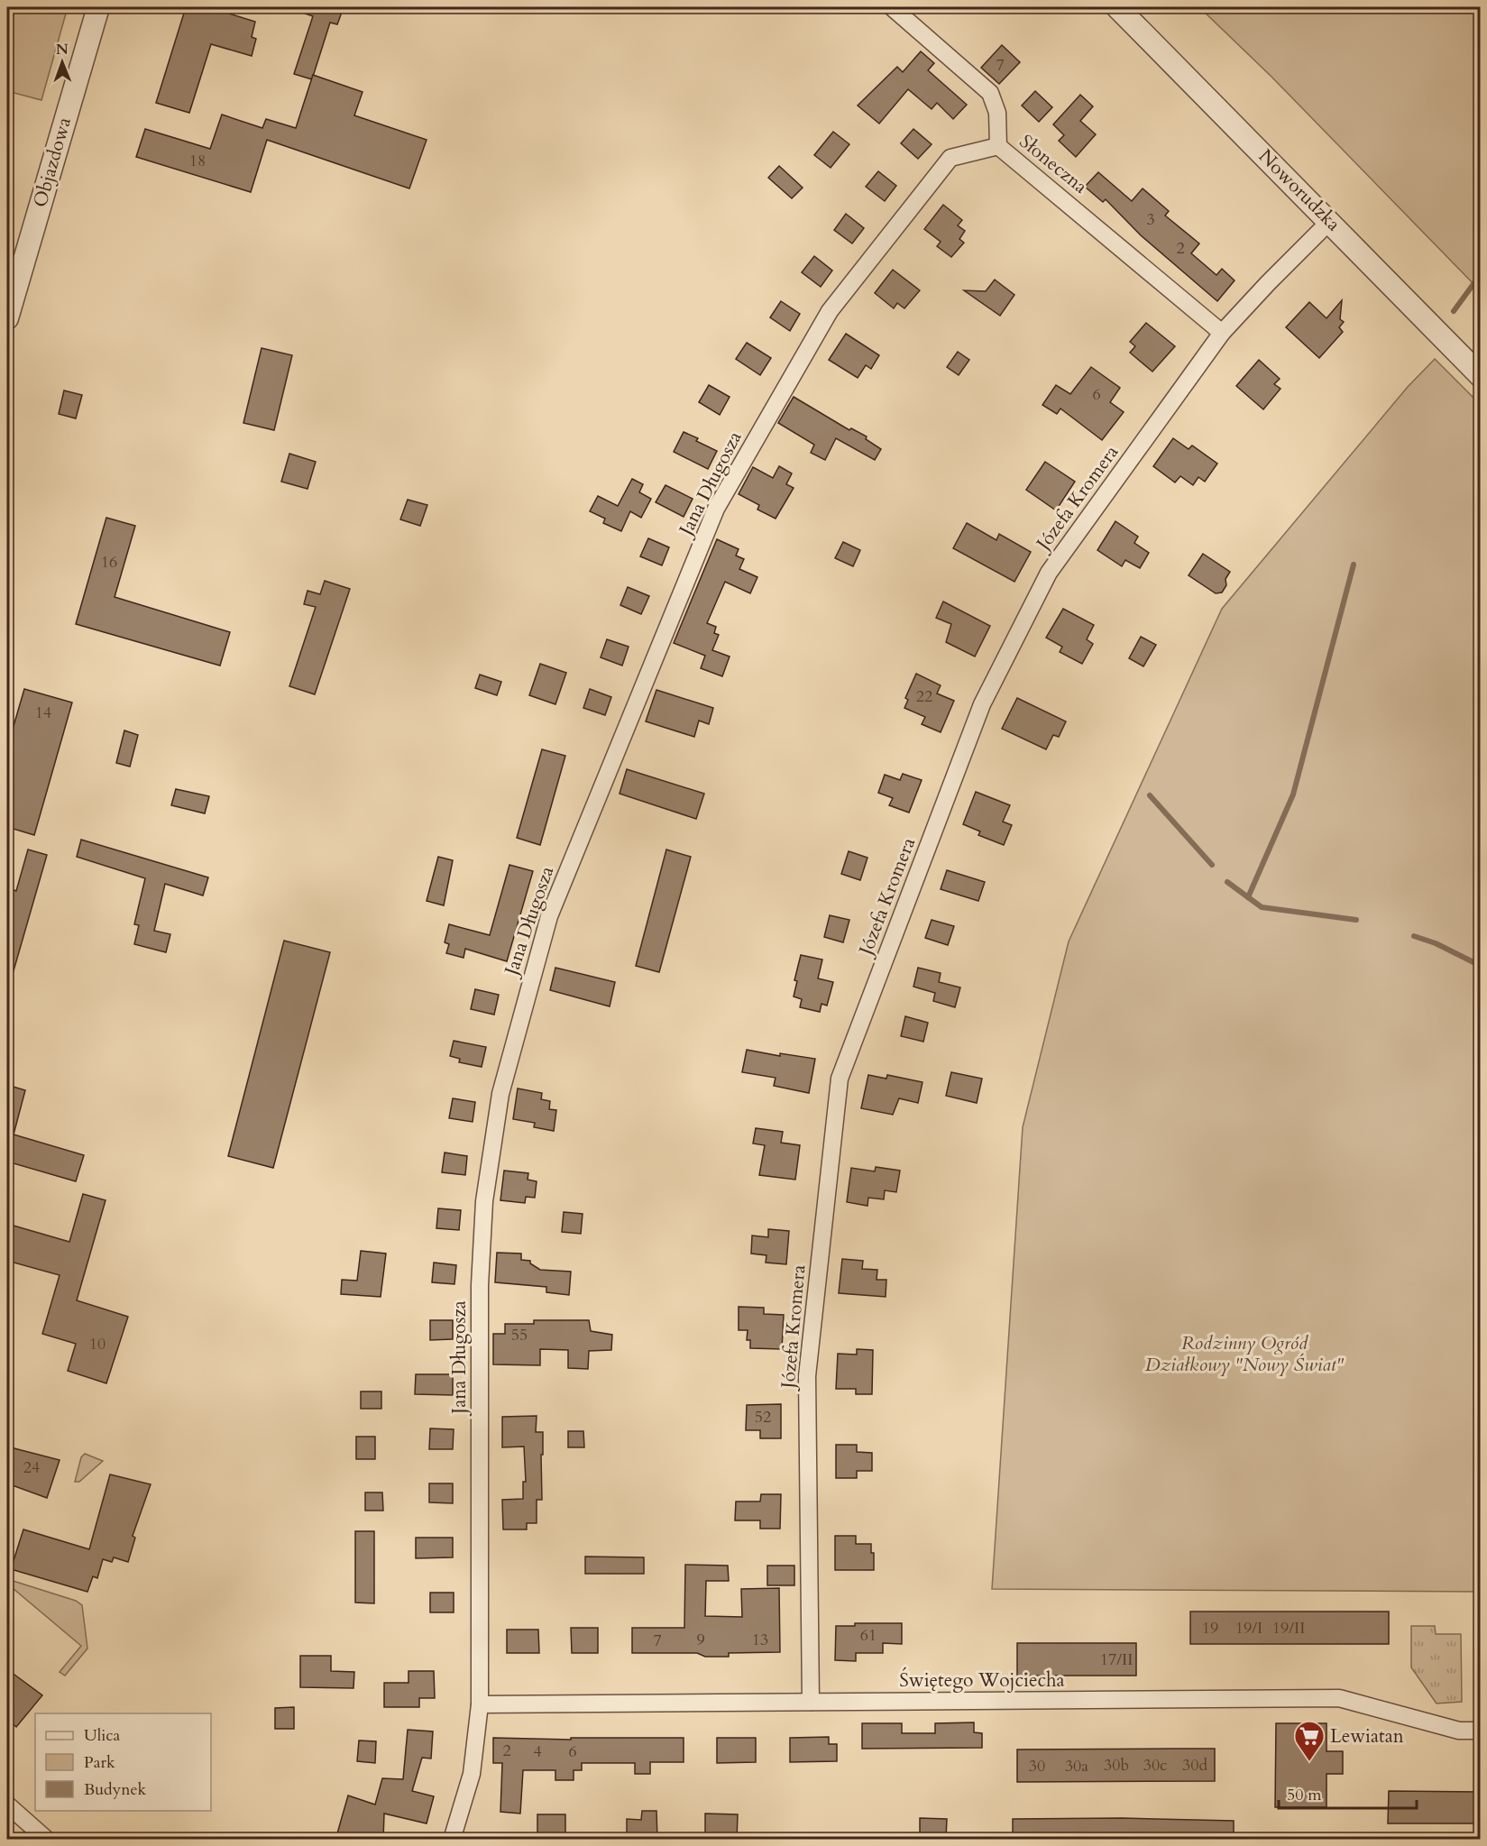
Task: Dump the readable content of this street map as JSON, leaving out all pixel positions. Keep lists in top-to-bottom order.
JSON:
{
  "streets": {
    "street": [
      "Objazdowa",
      "Słoneczna",
      "Noworudzka",
      "Jana Długosza",
      "Józefa Kromera",
      "Świętego Wojciecha"
    ]
  },
  "crossings": [
    ["Słoneczna", "Jana Długosza"],
    ["Słoneczna", "Józefa Kromera"],
    ["Noworudzka", "Józefa Kromera"],
    ["Jana Długosza", "Świętego Wojciecha"],
    ["Józefa Kromera", "Świętego Wojciecha"]
  ],
  "parks": ["Rodzinny Ogród Działkowy \"Nowy Świat\""],
  "places": {
    "supermarket": ["Lewiatan"]
  },
  "house_numbers": [
    "7",
    "18",
    "3",
    "2",
    "6",
    "16",
    "22",
    "14",
    "55",
    "10",
    "52",
    "24",
    "19",
    "19/I",
    "19/II",
    "61",
    "9",
    "13",
    "7",
    "17/II",
    "2",
    "4",
    "6",
    "30b",
    "30c",
    "30d",
    "30",
    "30a"
  ],
  "legend": ["Ulica", "Park", "Budynek"],
  "scale_bar": "50 m",
  "north": "top"
}
